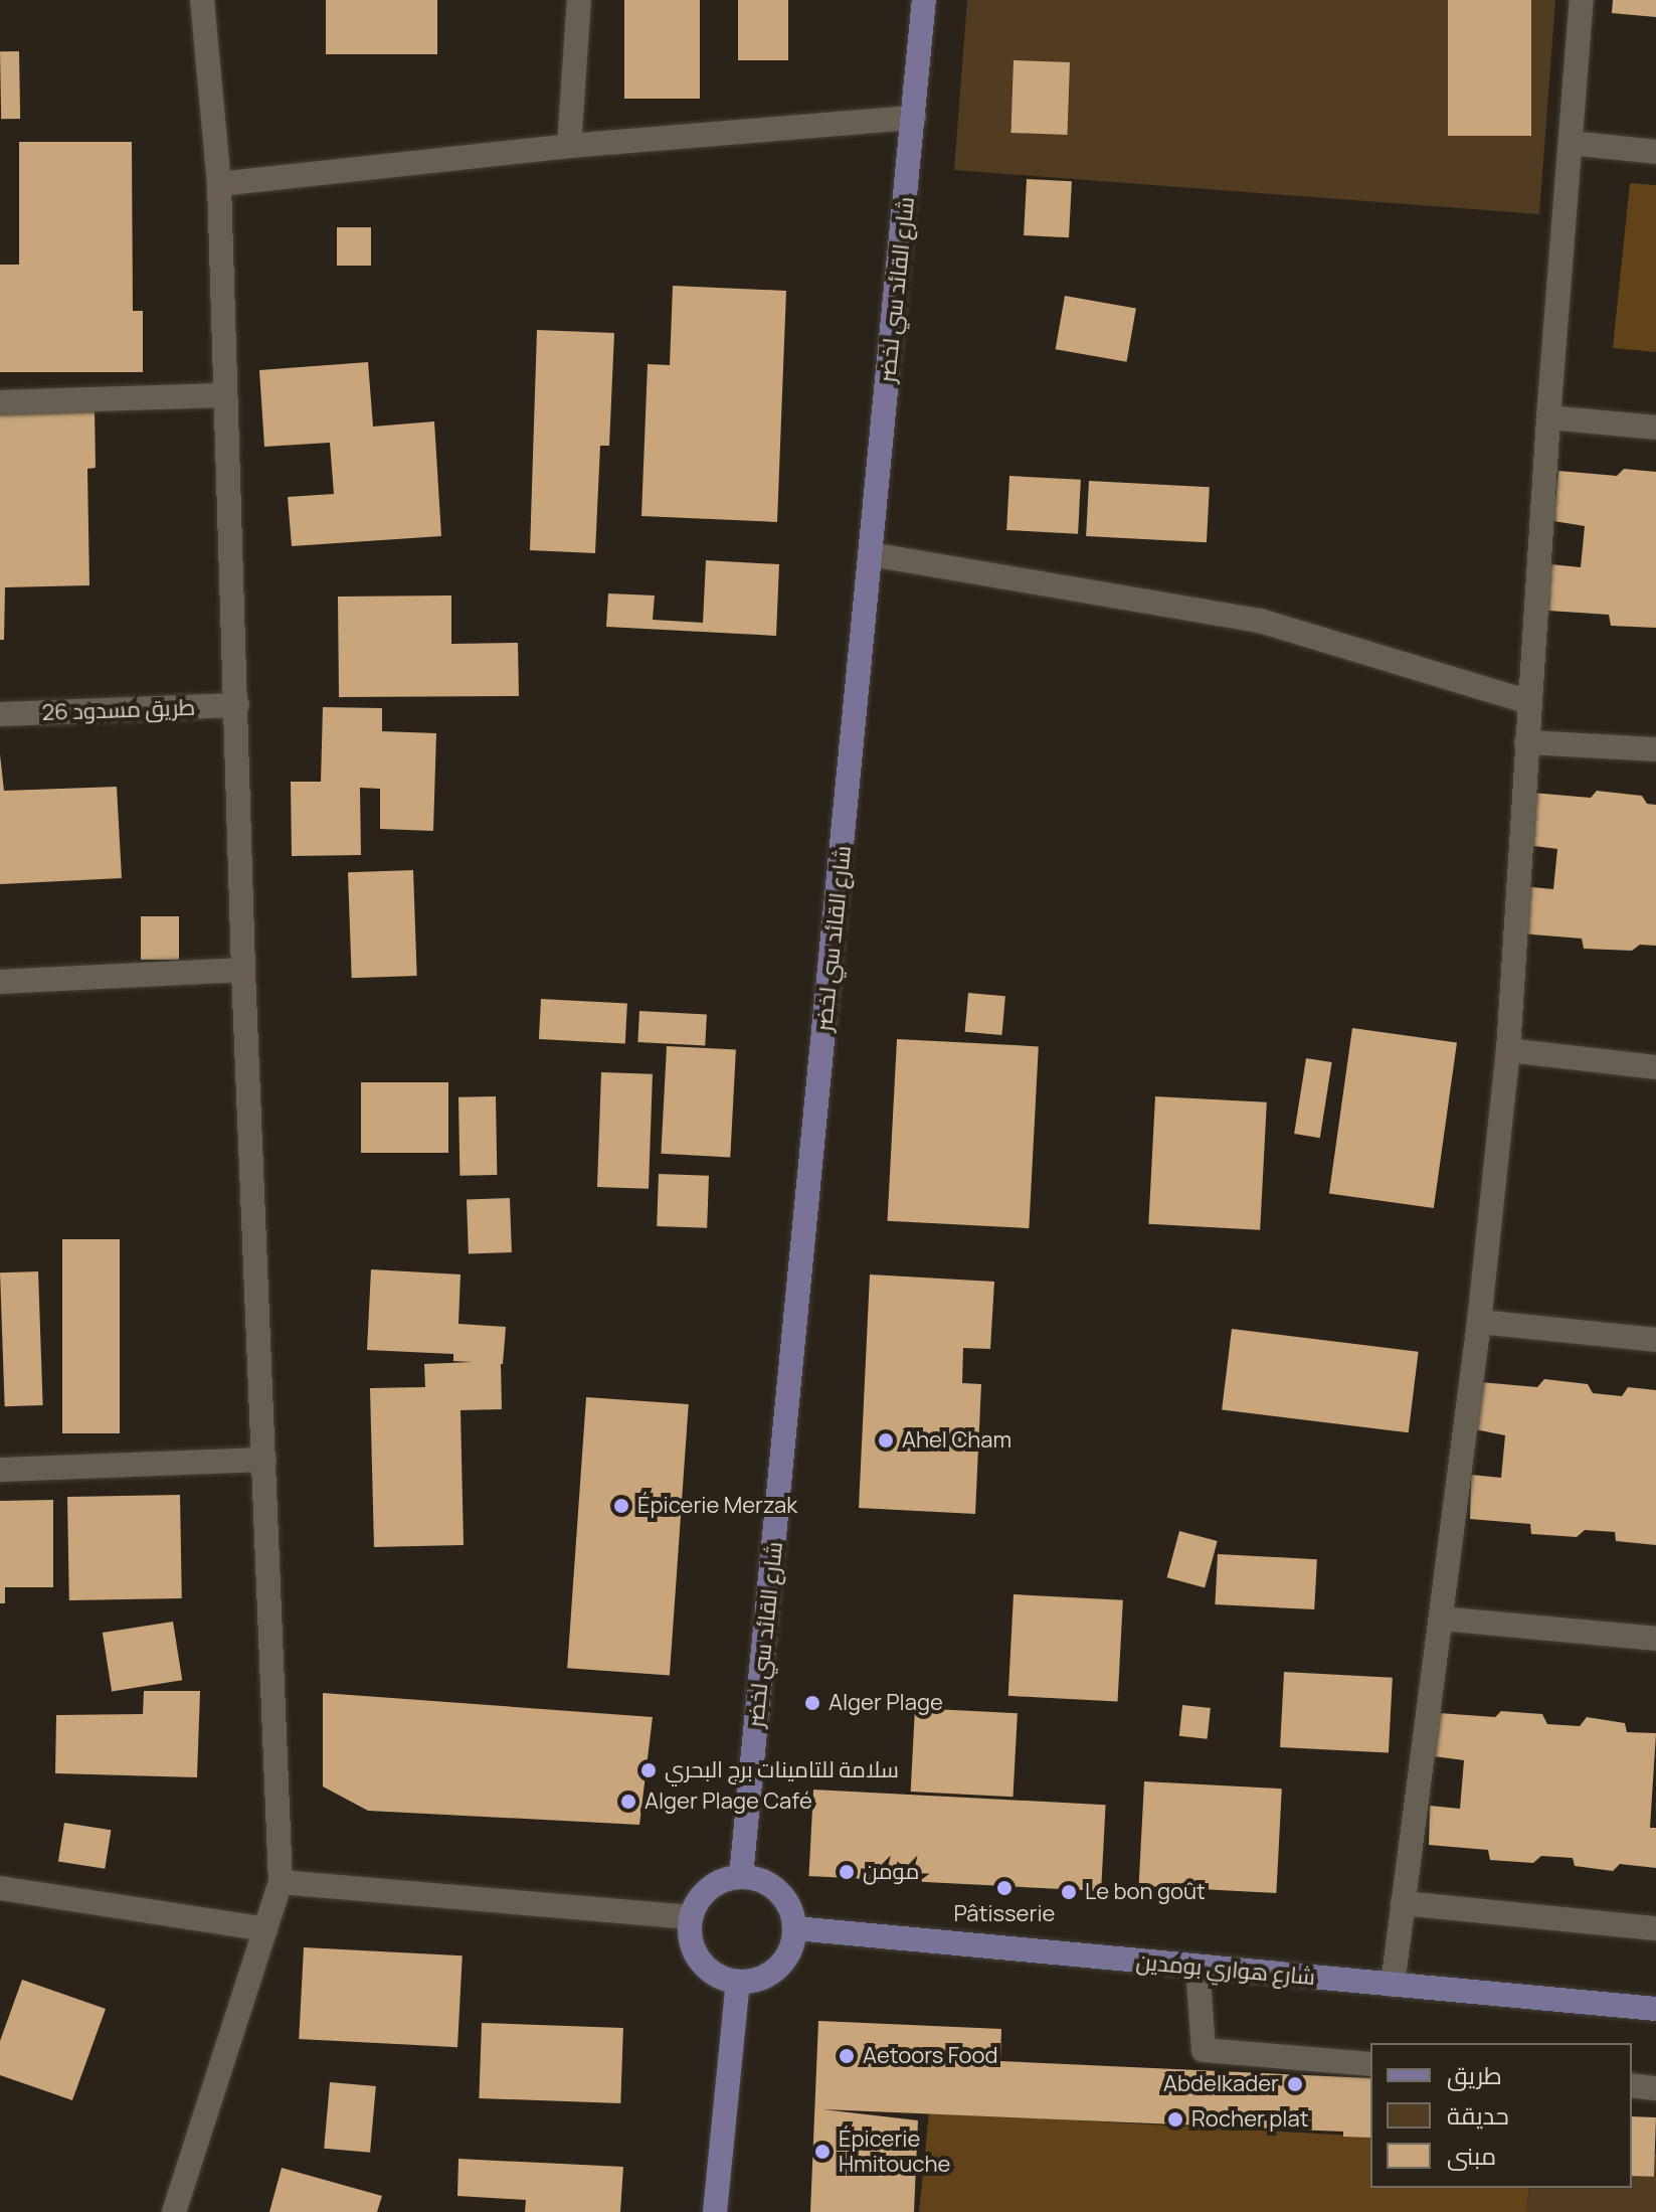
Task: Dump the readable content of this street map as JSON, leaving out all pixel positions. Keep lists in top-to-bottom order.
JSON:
{
  "streets": {
    "main road": ["شارع القائد سي لخضر", "شارع هواري بومدين"],
    "street": ["طريق مسدود 26"]
  },
  "crossings": [
    ["شارع القائد سي لخضر", "شارع هواري بومدين"]
  ],
  "places": [
    "Ahel Cham",
    "Épicerie Merzak",
    "Alger Plage",
    "سلامة للتامينات برج البحري",
    "Alger Plage Café",
    "مومن",
    "Pâtisserie",
    "Le bon goût",
    "Aetoors Food",
    "Abdelkader",
    "Rocher plat",
    "Épicerie Hmitouche"
  ],
  "legend": ["طريق", "حديقة", "مبنى"]
}
